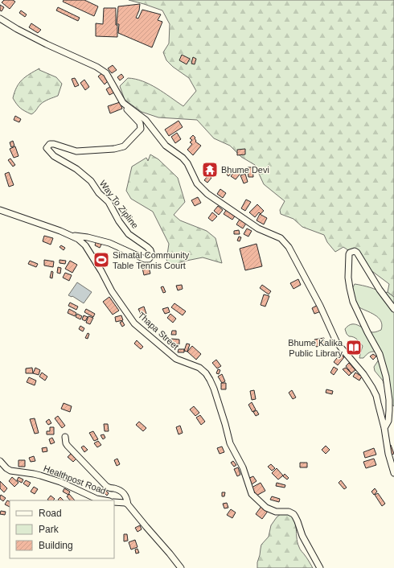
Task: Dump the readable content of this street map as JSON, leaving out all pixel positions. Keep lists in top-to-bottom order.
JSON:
{
  "streets": {
    "street": ["Way To Zipline", "Thapa Street", "Healthpost Road"]
  },
  "crossings": [
    ["Way To Zipline", "Thapa Street"]
  ],
  "places": {
    "temple": ["Bhume Devi"],
    "sports": ["Simatal Community Table Tennis Court"],
    "library": ["Bhume Kalika Public Library"]
  },
  "legend": ["Road", "Park", "Building"]
}
